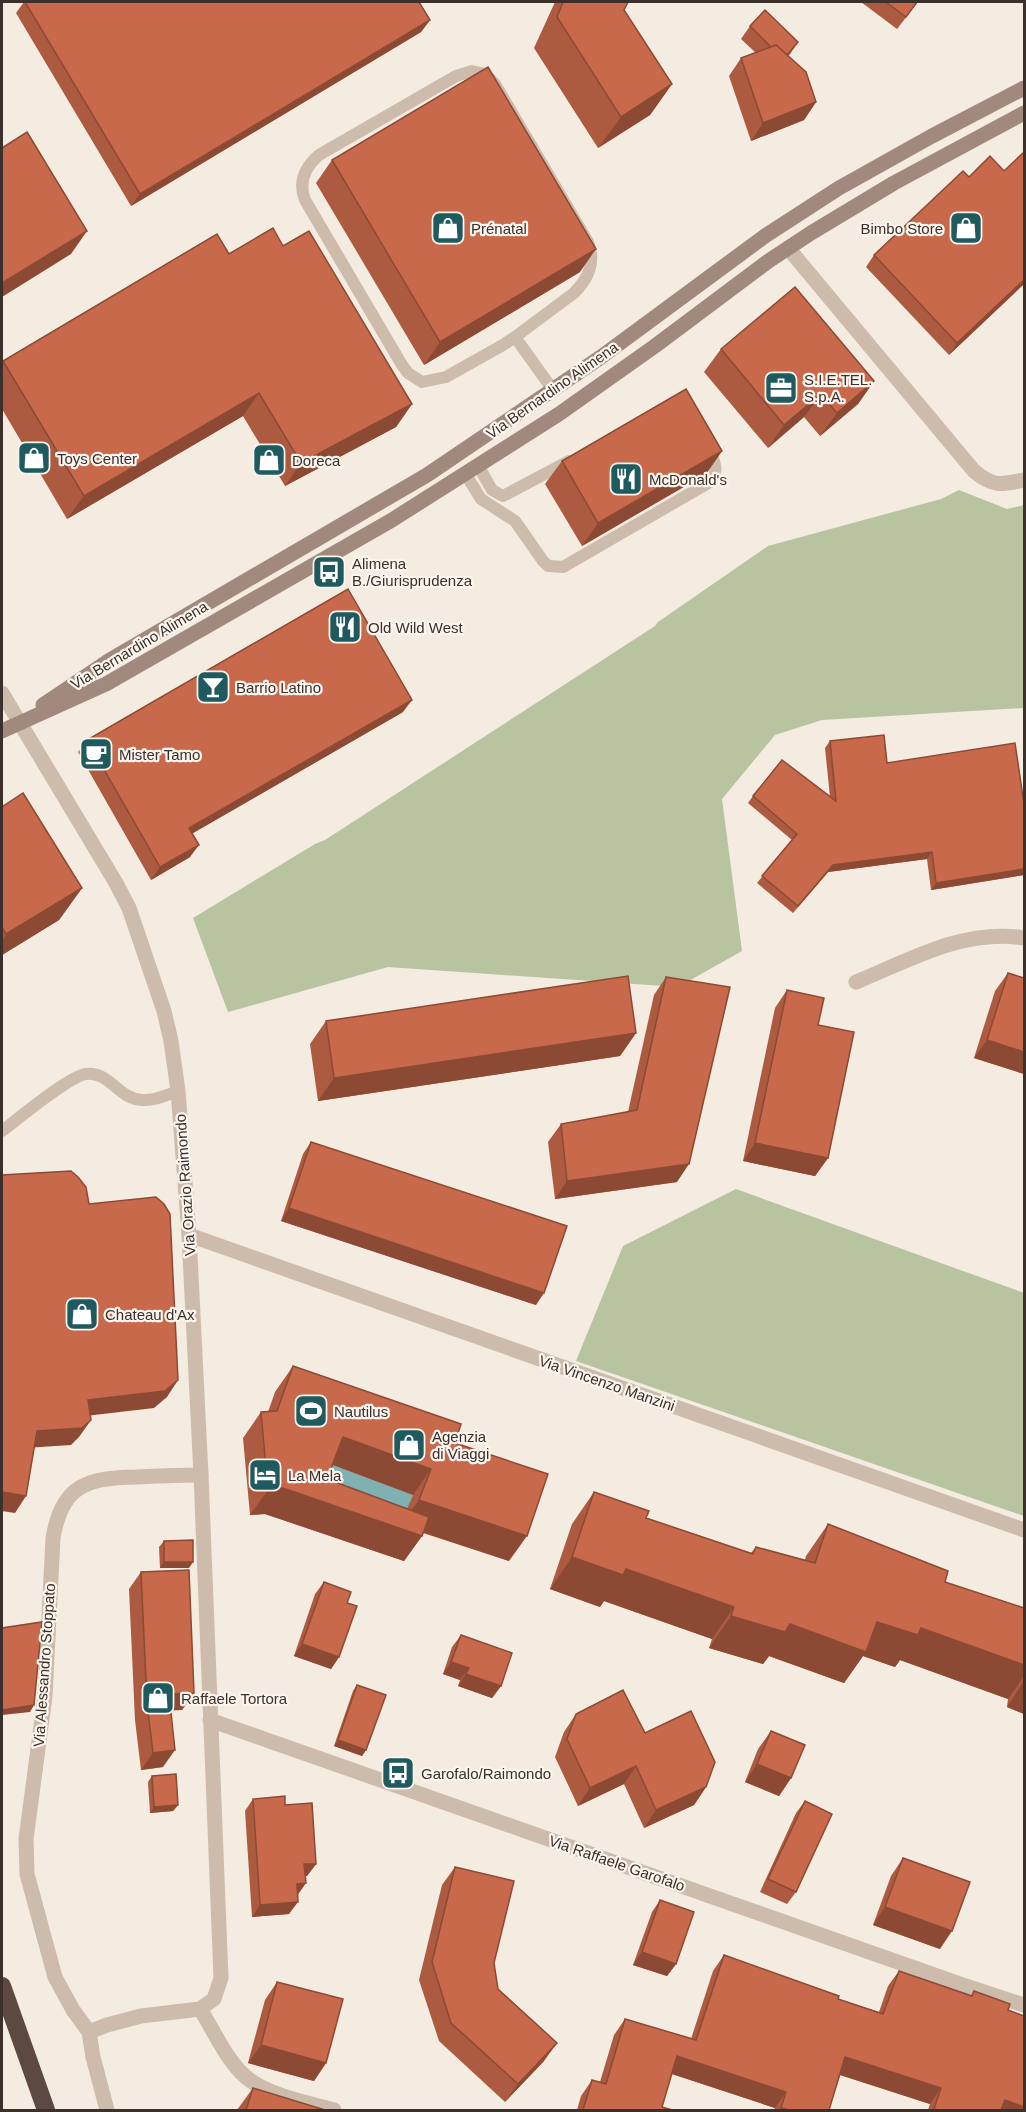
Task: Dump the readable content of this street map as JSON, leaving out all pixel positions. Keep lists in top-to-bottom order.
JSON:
{
  "streets": {
    "street": [
      "Via Bernardino Alimena",
      "Via Orazio Raimondo",
      "Via Vincenzo Manzini",
      "Via Alessandro Stoppato",
      "Via Raffaele Garofalo"
    ]
  },
  "crossings": [
    ["Via Bernardino Alimena", "Via Orazio Raimondo"],
    ["Via Orazio Raimondo", "Via Vincenzo Manzini"],
    ["Via Orazio Raimondo", "Via Alessandro Stoppato"],
    ["Via Orazio Raimondo", "Via Raffaele Garofalo"]
  ],
  "places": {
    "shop": [
      "Prénatal",
      "Bimbo Store",
      "Toys Center",
      "Doreca",
      "Chateau d'Ax",
      "Agenzia di Viaggi",
      "Raffaele Tortora"
    ],
    "office": ["S.I.E.TEL. S.p.A."],
    "restaurant": ["McDonald's", "Old Wild West"],
    "bus stop": ["Alimena B./Giurisprudenza", "Garofalo/Raimondo"],
    "bar": ["Barrio Latino"],
    "cafe": ["Mister Tamo"],
    "sports": ["Nautilus"],
    "hotel": ["La Mela"]
  }
}
